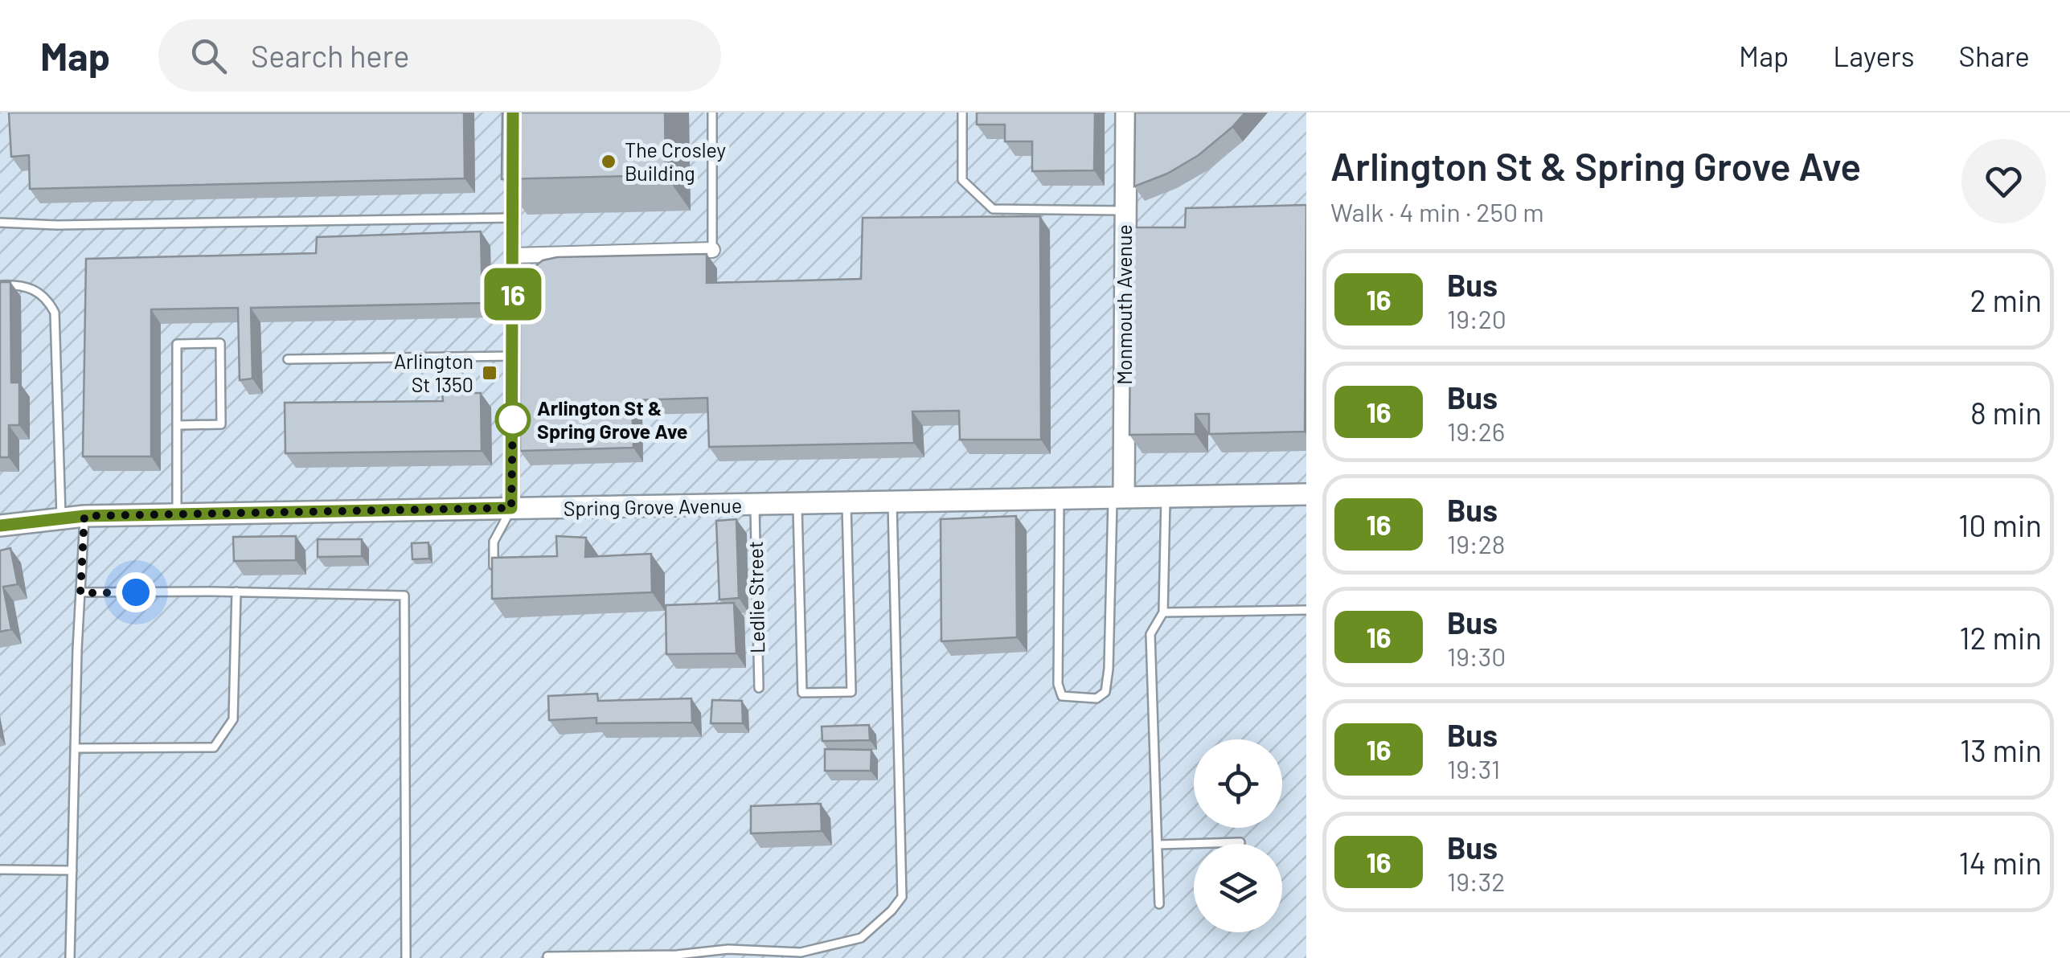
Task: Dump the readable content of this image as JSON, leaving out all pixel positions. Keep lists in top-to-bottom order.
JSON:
{
  "streets": {
    "main road": ["Monmouth Avenue", "Spring Grove Avenue"],
    "lane": ["Ledlie Street"]
  },
  "crossings": [
    ["Monmouth Avenue", "Spring Grove Avenue"],
    ["Spring Grove Avenue", "Ledlie Street"]
  ],
  "places": {
    "other": ["The Crosley Building", "Arlington St & Spring Grove Ave"],
    "transit": ["Arlington St 1350"]
  },
  "lines": ["bus line 16"],
  "page": {
    "header": "Map",
    "search": "Search here",
    "nav": ["Map", "Layers", "Share"],
    "on_map": "16",
    "heading": ["Arlington St & Spring Grove Ave", "Walk · 4 min · 250 m"],
    "list": [
      {
        "mark": "16",
        "name": "Bus",
        "note": "19:20",
        "value": "2 min"
      },
      {
        "mark": "16",
        "name": "Bus",
        "note": "19:26",
        "value": "8 min"
      },
      {
        "mark": "16",
        "name": "Bus",
        "note": "19:28",
        "value": "10 min"
      },
      {
        "mark": "16",
        "name": "Bus",
        "note": "19:30",
        "value": "12 min"
      },
      {
        "mark": "16",
        "name": "Bus",
        "note": "19:31",
        "value": "13 min"
      },
      {
        "mark": "16",
        "name": "Bus",
        "note": "19:32",
        "value": "14 min"
      }
    ]
  }
}
